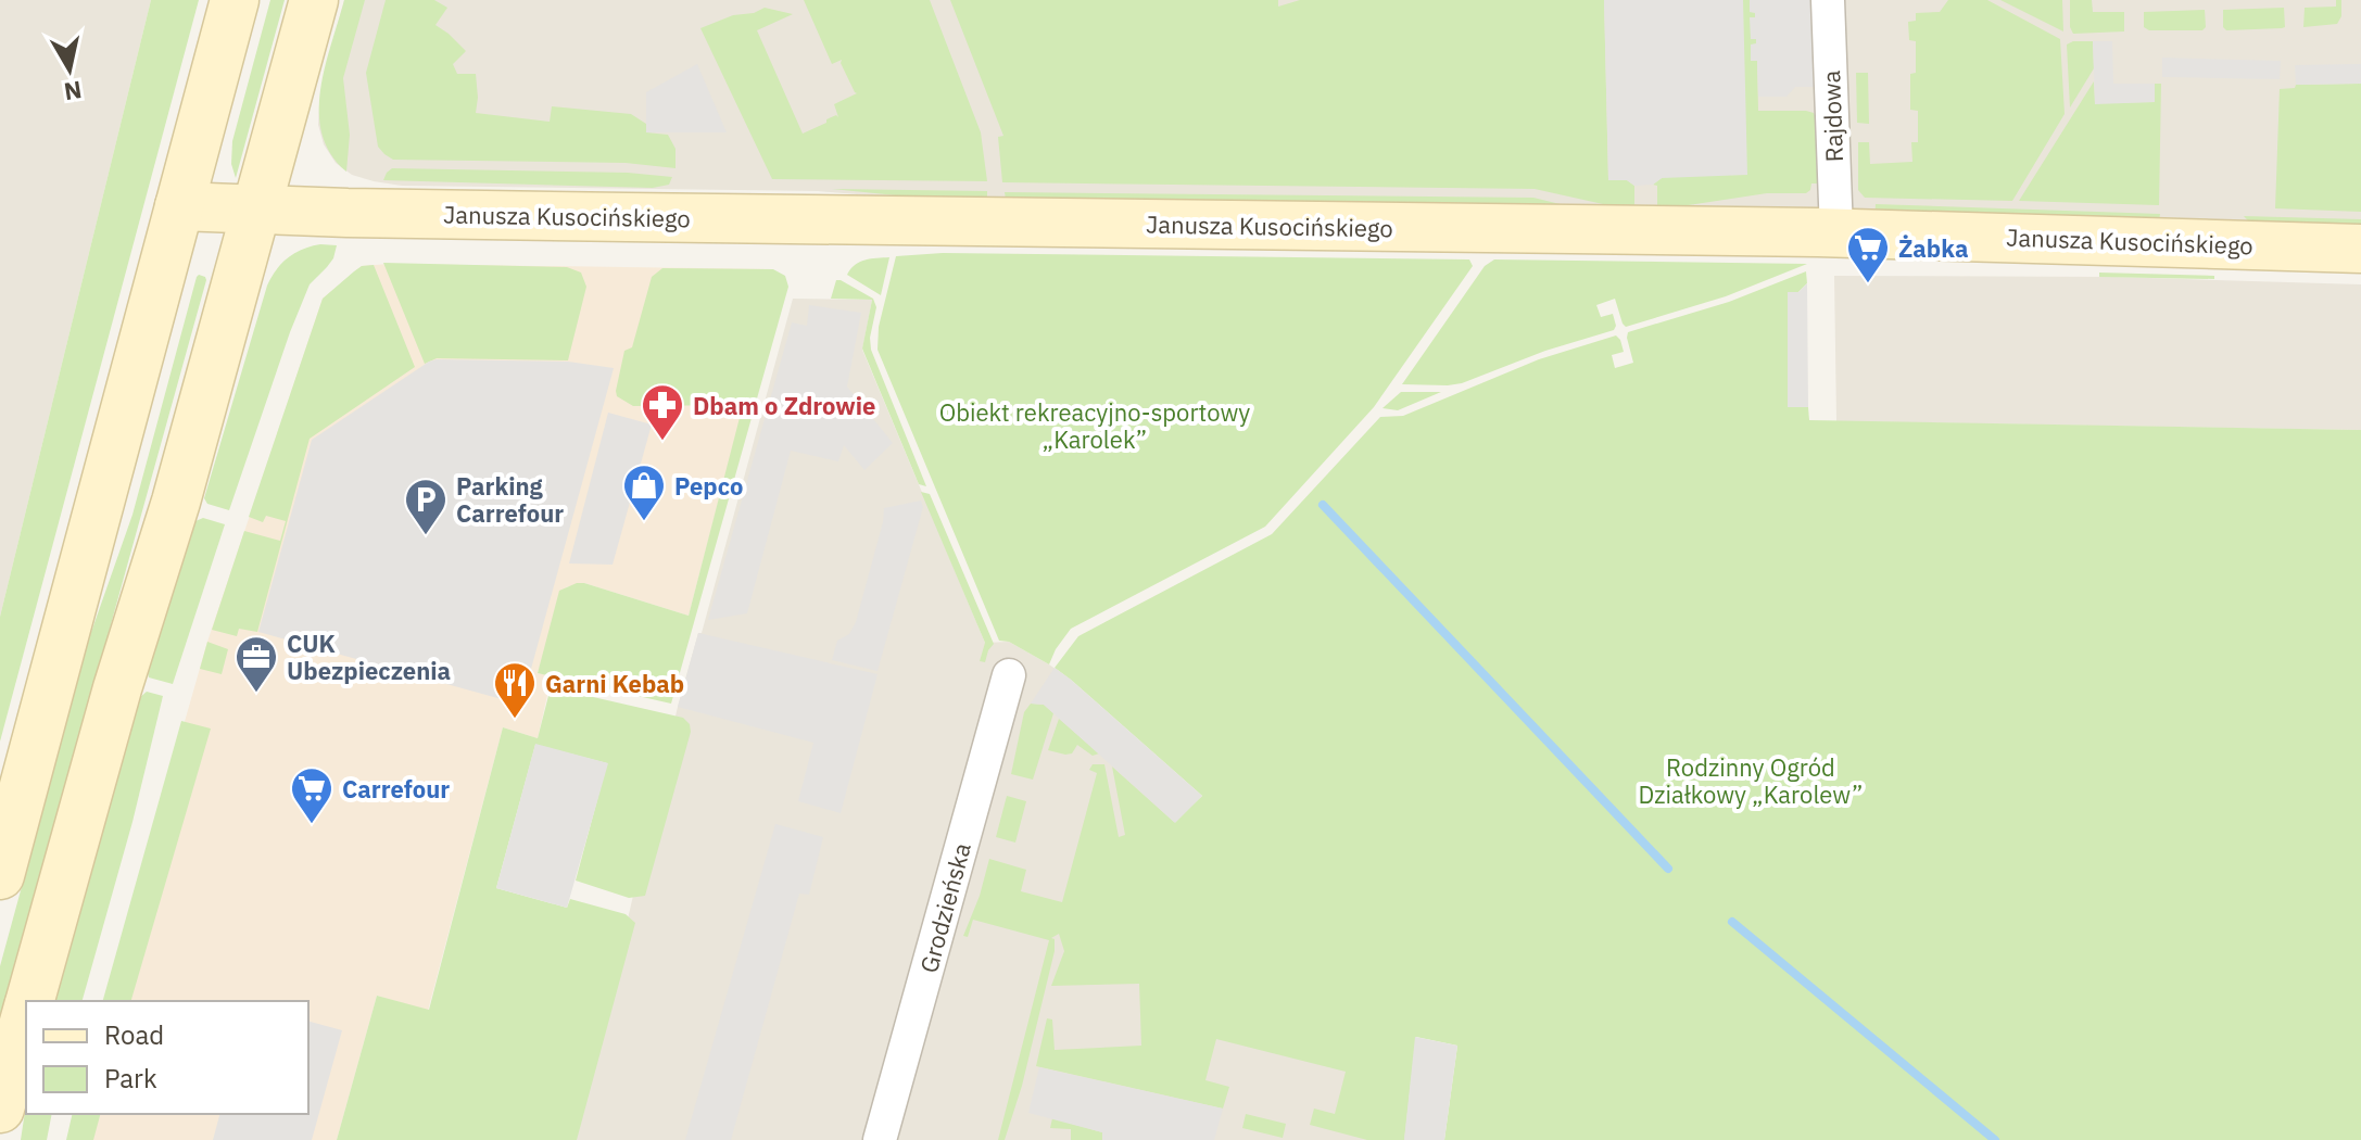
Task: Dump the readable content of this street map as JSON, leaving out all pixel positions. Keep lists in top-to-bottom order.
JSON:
{
  "streets": {
    "street": ["Rajdowa", "Janusza Kusocińskiego", "Grodzieńska"]
  },
  "crossings": [
    ["Rajdowa", "Janusza Kusocińskiego"]
  ],
  "parks": ["Obiekt rekreacyjno-sportowy „Karolek”", "Rodzinny Ogród Działkowy „Karolew”"],
  "places": {
    "supermarket": ["Żabka", "Carrefour"],
    "pharmacy": ["Dbam o Zdrowie"],
    "shop": ["Pepco"],
    "parking": ["Parking Carrefour"],
    "office": ["CUK Ubezpieczenia"],
    "restaurant": ["Garni Kebab"]
  },
  "legend": ["Road", "Park"],
  "north": "bottom"
}
